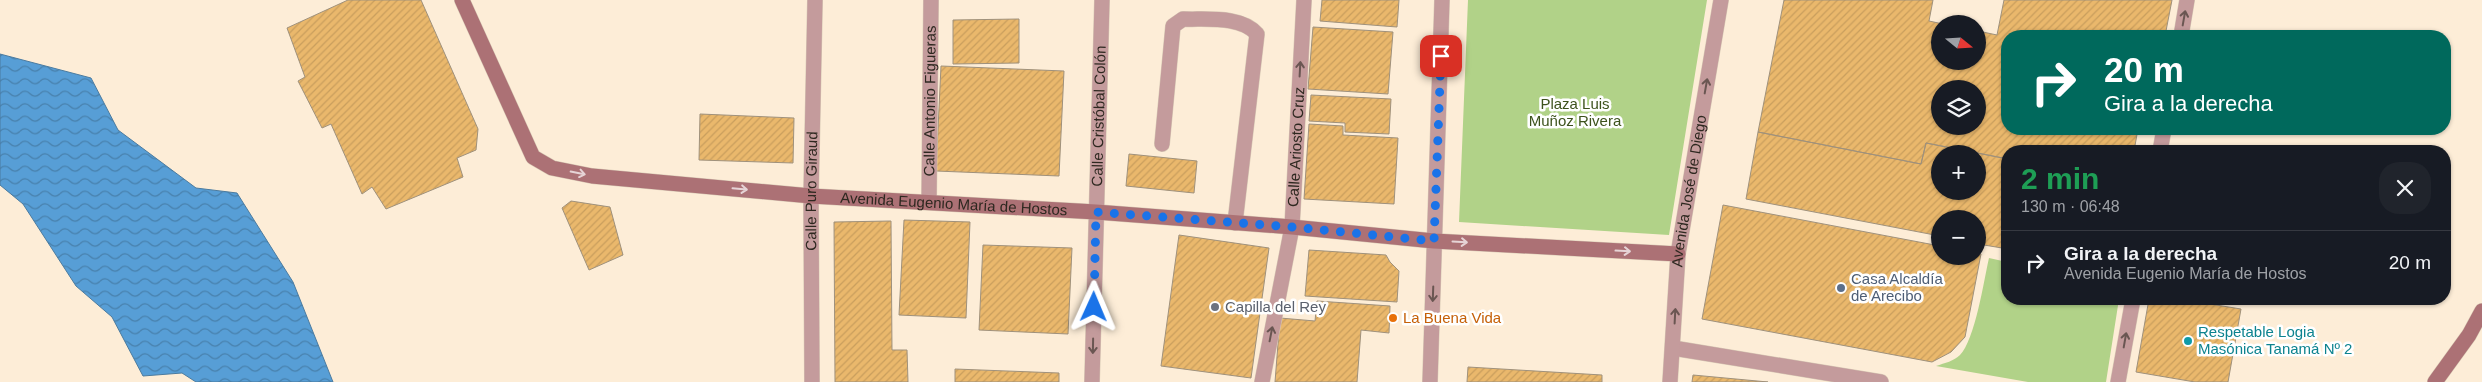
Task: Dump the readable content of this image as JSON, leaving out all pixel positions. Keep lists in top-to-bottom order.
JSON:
{
  "streets": {
    "street": [
      "Calle Antonio Figueras",
      "Calle Cristóbal Colón",
      "Calle Ariosto Cruz",
      "Avenida José de Diego",
      "Calle Puro Giraud",
      "Avenida Eugenio María de Hostos"
    ]
  },
  "crossings": [
    ["Calle Antonio Figueras", "Avenida Eugenio María de Hostos"],
    ["Calle Cristóbal Colón", "Avenida Eugenio María de Hostos"],
    ["Calle Ariosto Cruz", "Avenida Eugenio María de Hostos"],
    ["Avenida José de Diego", "Avenida Eugenio María de Hostos"],
    ["Calle Puro Giraud", "Avenida Eugenio María de Hostos"]
  ],
  "one_way": [
    "Calle Cristóbal Colón",
    "Calle Ariosto Cruz",
    "Avenida José de Diego",
    "Avenida Eugenio María de Hostos"
  ],
  "parks": ["Plaza Luis Muñoz Rivera"],
  "places": [
    "Casa Alcaldía de Arecibo",
    "Capilla del Rey",
    "La Buena Vida",
    "Respetable Logia Masónica Tanamá Nº 2"
  ],
  "north": "right",
  "page": {
    "map_buttons": ["+", "−"],
    "turn": ["20 m", "Gira a la derecha"],
    "heading": ["2 min", "130 m · 06:48"],
    "list": [
      {
        "name": "Gira a la derecha",
        "note": "Avenida Eugenio María de Hostos",
        "value": "20 m"
      }
    ]
  }
}
